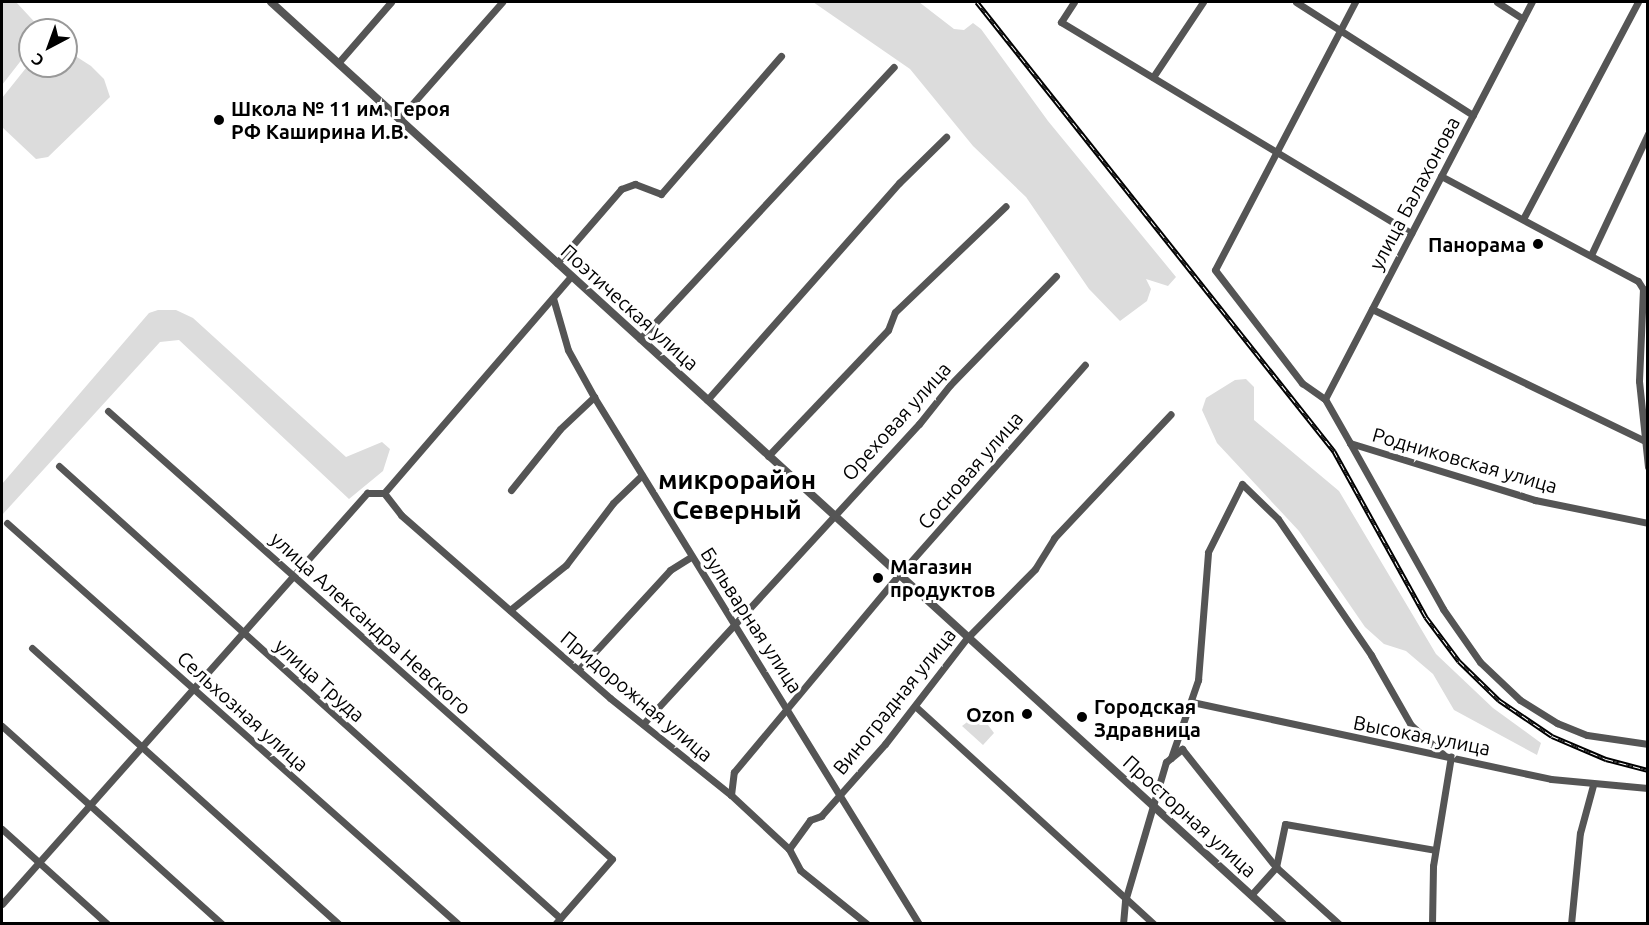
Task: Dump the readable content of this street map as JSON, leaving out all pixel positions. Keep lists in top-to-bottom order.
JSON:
{
  "streets": {
    "street": [
      "улица Балахонова",
      "Поэтическая улица",
      "Ореховая улица",
      "Родниковская улица",
      "Сосновая улица",
      "Бульварная улица",
      "улица Александра Невского",
      "улица Труда",
      "Придорожная улица",
      "Виноградная улица",
      "Сельхозная улица",
      "Высокая улица",
      "Просторная улица"
    ]
  },
  "crossings": [
    ["улица Балахонова", "Родниковская улица"],
    ["Поэтическая улица", "Ореховая улица"],
    ["Поэтическая улица", "Сосновая улица"],
    ["Поэтическая улица", "Виноградная улица"],
    ["Поэтическая улица", "Просторная улица"],
    ["Ореховая улица", "Бульварная улица"],
    ["Ореховая улица", "Придорожная улица"],
    ["Сосновая улица", "Бульварная улица"],
    ["Сосновая улица", "Придорожная улица"],
    ["Бульварная улица", "Виноградная улица"],
    ["улица Александра Невского", "улица Труда"],
    ["Придорожная улица", "Виноградная улица"],
    ["Виноградная улица", "Просторная улица"]
  ],
  "districts": ["микрорайон Северный"],
  "places": [
    "Школа № 11 им. Героя РФ Каширина И.В.",
    "Панорама",
    "Магазин продуктов",
    "Ozon",
    "Городская Здравница"
  ],
  "north": "bottom left"
}
